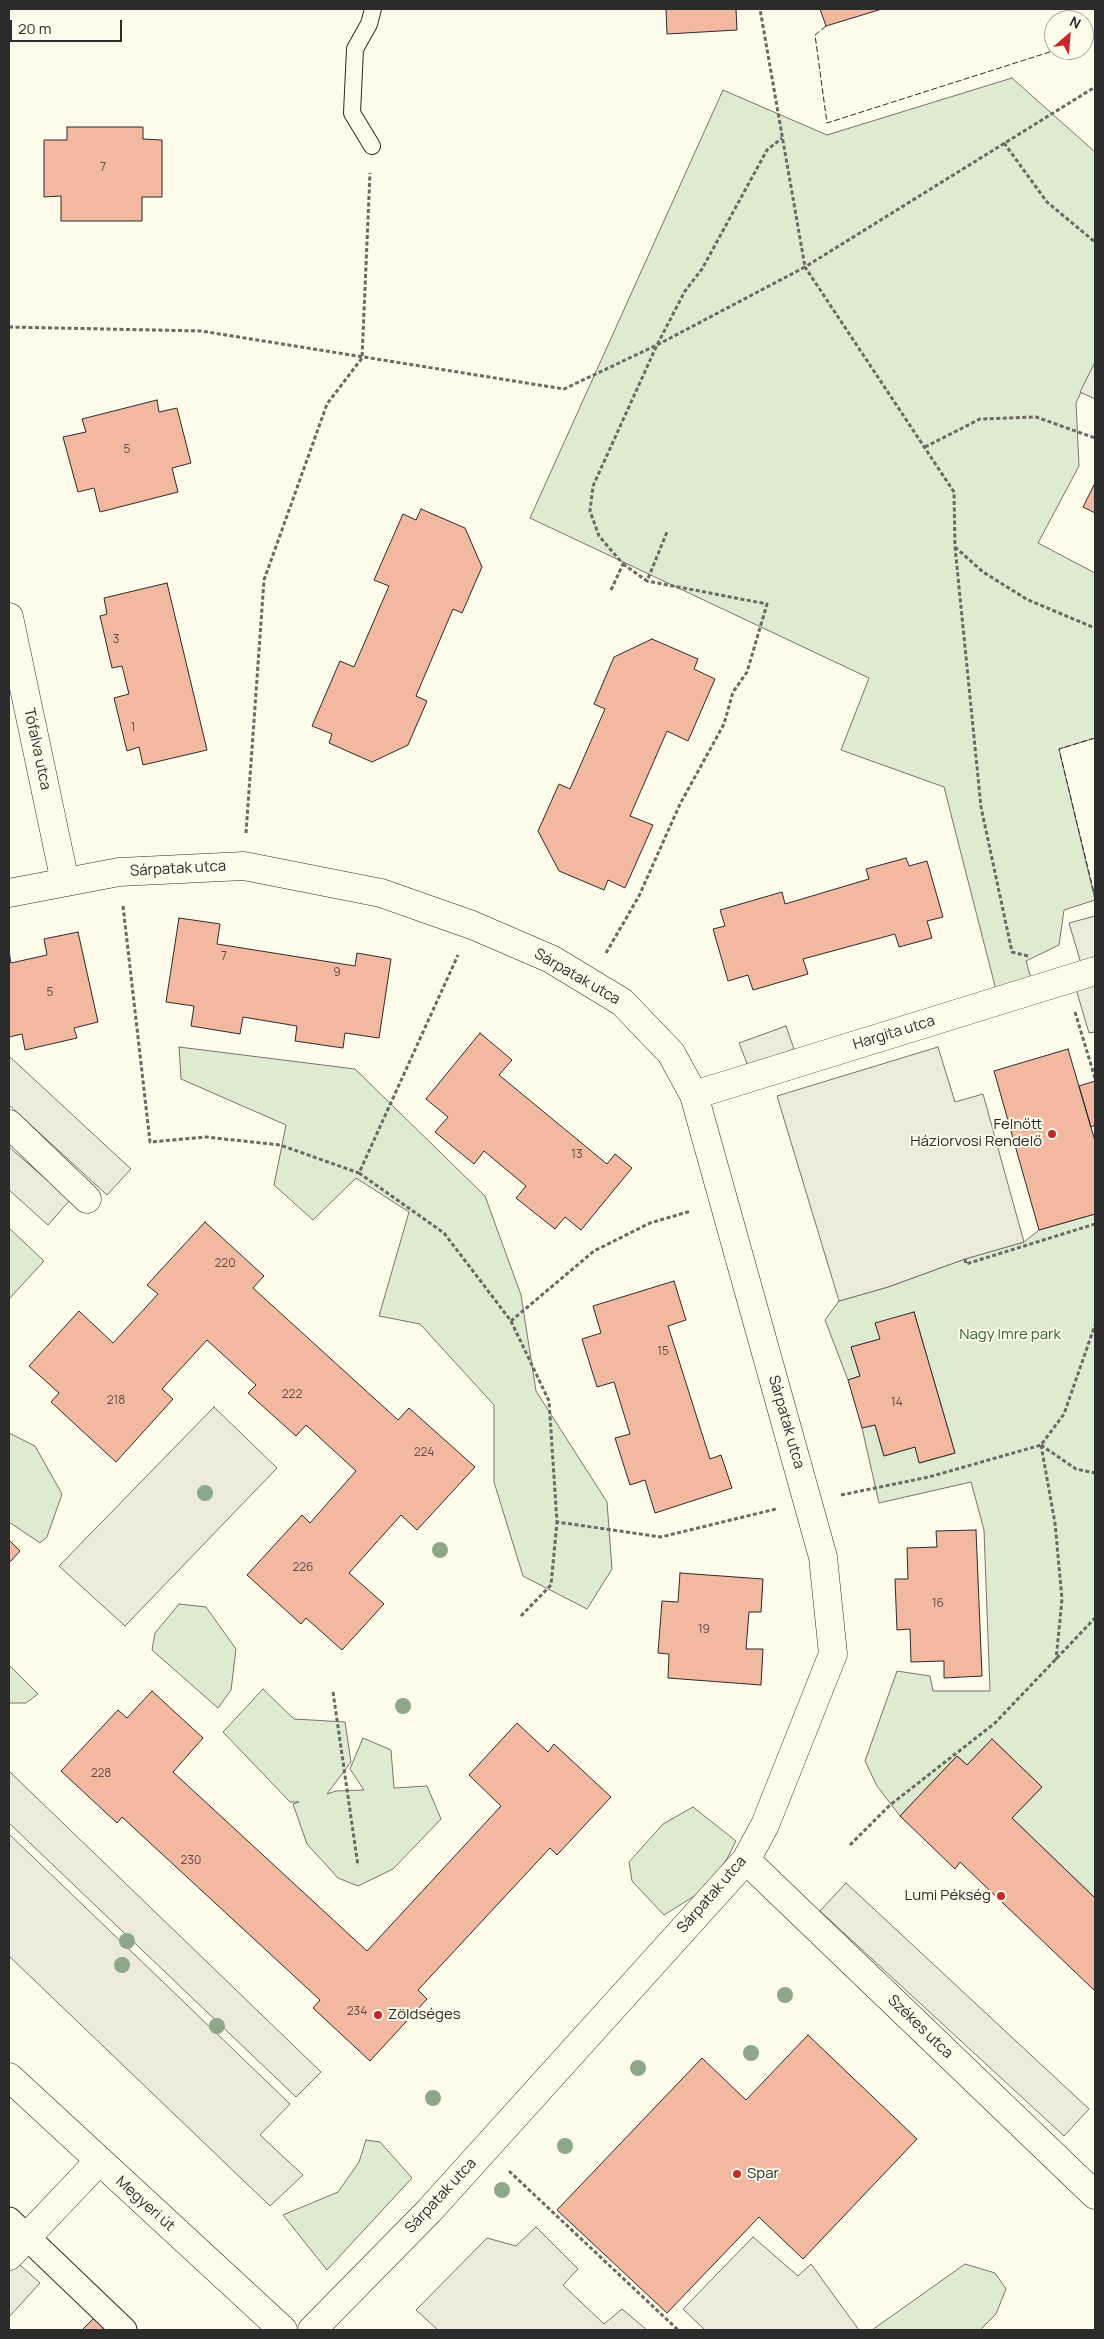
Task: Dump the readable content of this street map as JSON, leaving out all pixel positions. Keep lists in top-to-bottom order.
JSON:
{
  "streets": {
    "street": [
      "Tófalva utca",
      "Sárpatak utca",
      "Hargita utca",
      "Székes utca",
      "Megyeri út"
    ]
  },
  "crossings": [
    ["Tófalva utca", "Sárpatak utca"],
    ["Sárpatak utca", "Hargita utca"],
    ["Sárpatak utca", "Székes utca"]
  ],
  "parks": ["Nagy Imre park"],
  "places": [
    "Felnőtt Háziorvosi Rendelő",
    "Lumi Pékség",
    "Zöldséges",
    "Spar"
  ],
  "house_numbers": [
    "7",
    "5",
    "3",
    "1",
    "7",
    "9",
    "5",
    "13",
    "220",
    "15",
    "222",
    "218",
    "14",
    "224",
    "226",
    "16",
    "19",
    "228",
    "230",
    "234"
  ],
  "scale_bar": "20 m",
  "north": "top right"
}
